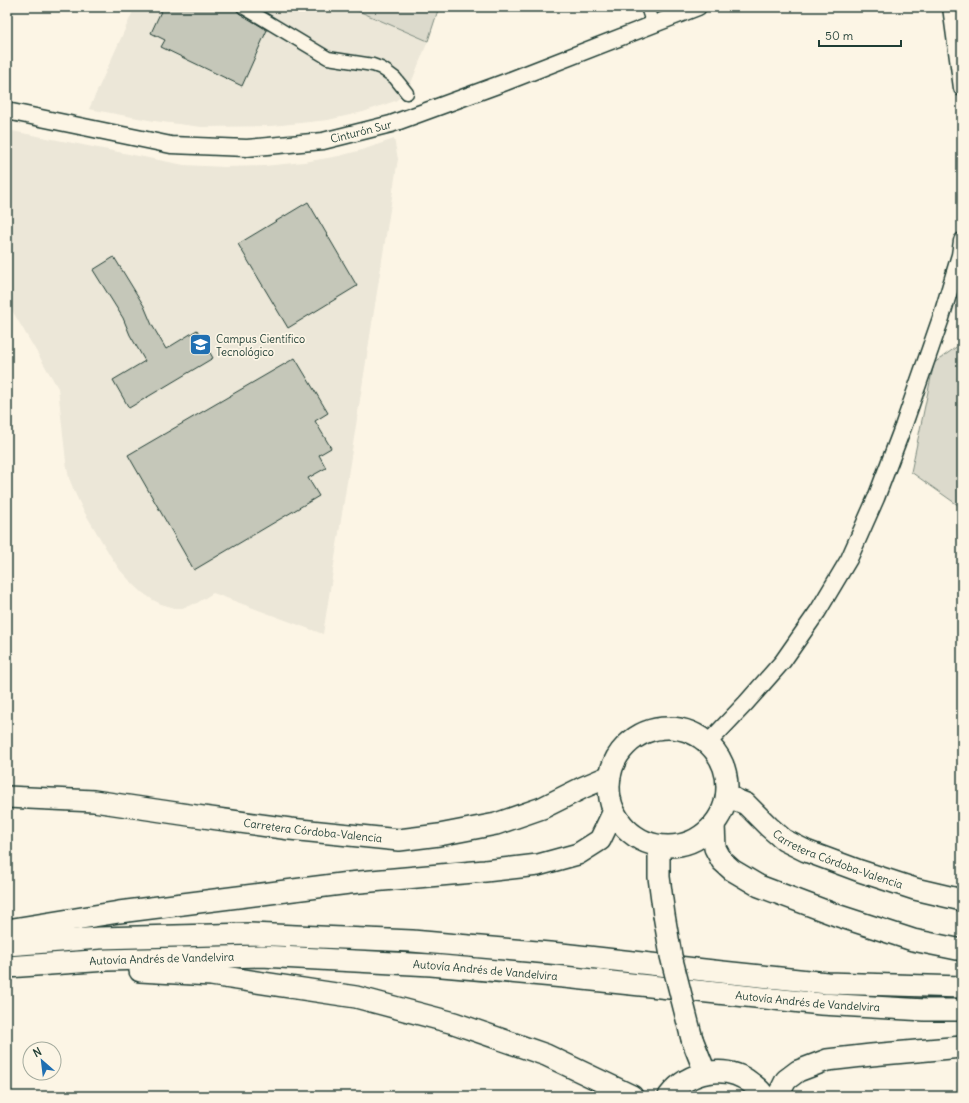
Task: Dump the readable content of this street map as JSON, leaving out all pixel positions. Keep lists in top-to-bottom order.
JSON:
{
  "streets": {
    "highway": ["Carretera Córdoba-Valencia", "Autovía Andrés de Vandelvira"],
    "main road": ["Cinturón Sur"]
  },
  "places": {
    "school or university": ["Campus Científico Tecnológico"]
  },
  "scale_bar": "50 m",
  "north": "top left"
}
